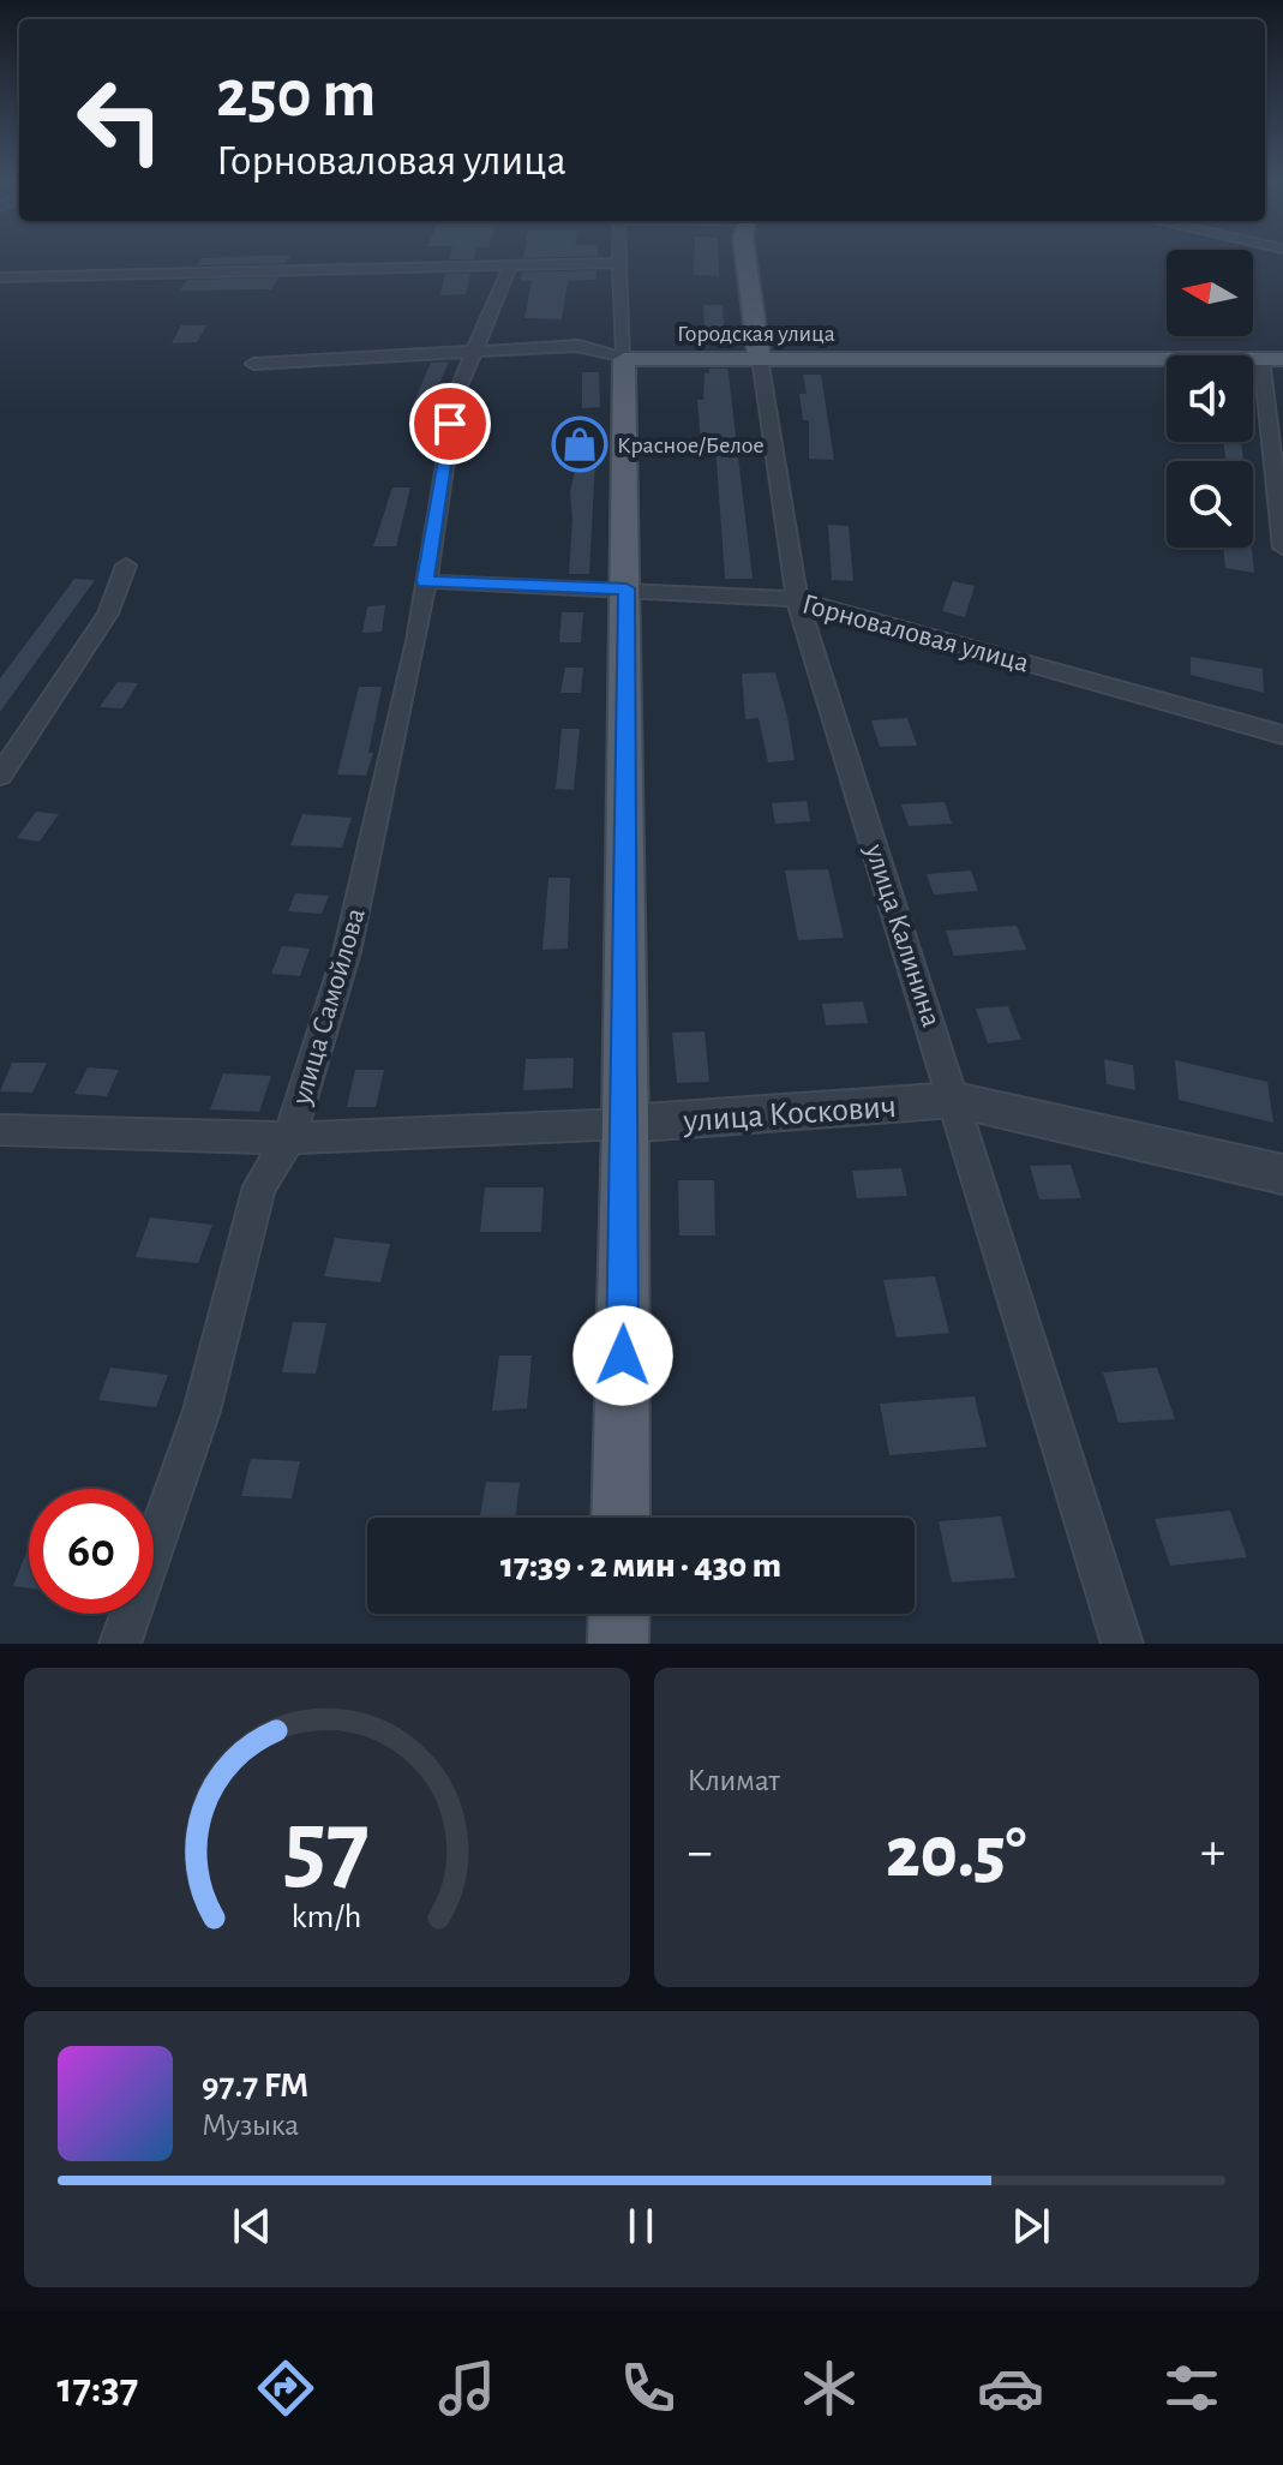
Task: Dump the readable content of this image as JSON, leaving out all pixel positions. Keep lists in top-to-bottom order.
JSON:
{
  "streets": {
    "main road": ["Городская улица", "улица Калинина"],
    "street": ["Горноваловая улица", "улица Самойлова", "улица Коскович"]
  },
  "crossings": [
    ["Городская улица", "улица Калинина"],
    ["Городская улица", "улица Самойлова"],
    ["Горноваловая улица", "улица Калинина"],
    ["Горноваловая улица", "улица Самойлова"],
    ["улица Калинина", "улица Коскович"],
    ["улица Самойлова", "улица Коскович"]
  ],
  "places": {
    "shop": ["Красное/Белое"]
  },
  "north": "left",
  "page": {
    "turn": ["250 m", "Горноваловая улица"],
    "limit": "60",
    "trip": "17:39 · 2 мин · 430 m",
    "tile": "Климат",
    "heat": ["−", "20.5°", "+"],
    "song": ["97.7 FM", "Музыка"],
    "tabs": "17:37",
    "gauge": ["57", "km/h"]
  }
}
